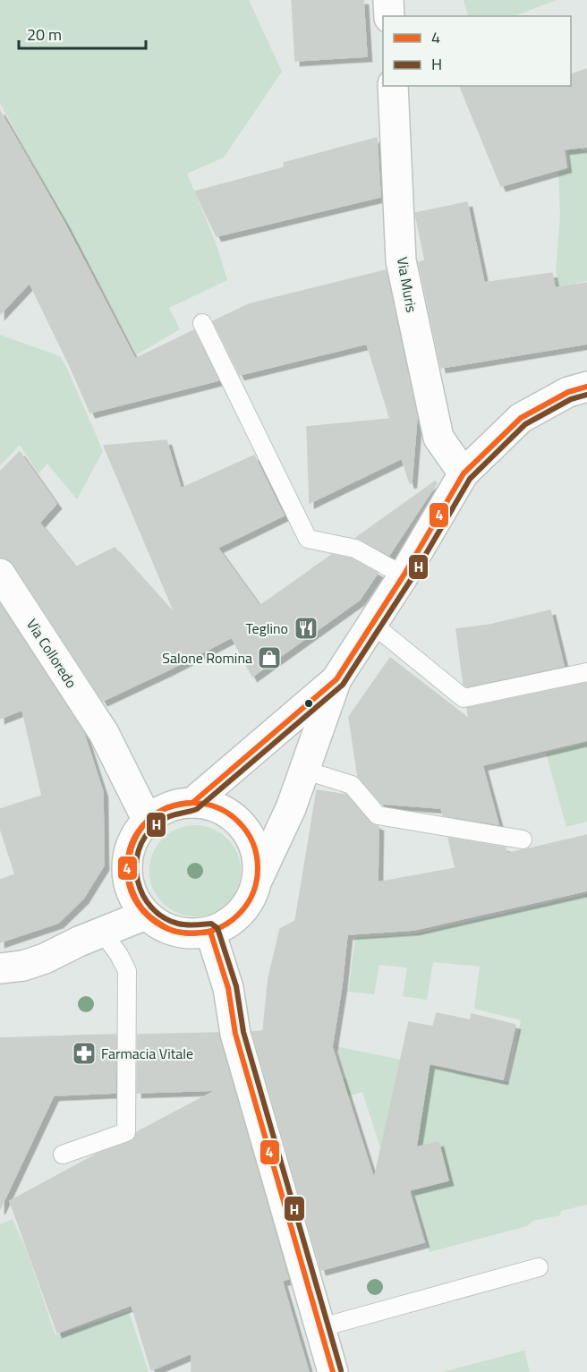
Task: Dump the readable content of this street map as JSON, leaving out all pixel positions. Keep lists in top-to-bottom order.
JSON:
{
  "streets": {
    "street": ["Via Muris", "Via Colloredo"]
  },
  "places": {
    "restaurant": ["Teglino"],
    "shop": ["Salone Romina"],
    "pharmacy": ["Farmacia Vitale"]
  },
  "lines": ["transit line 4", "transit line H"],
  "legend": ["4", "H"],
  "scale_bar": "20 m"
}
